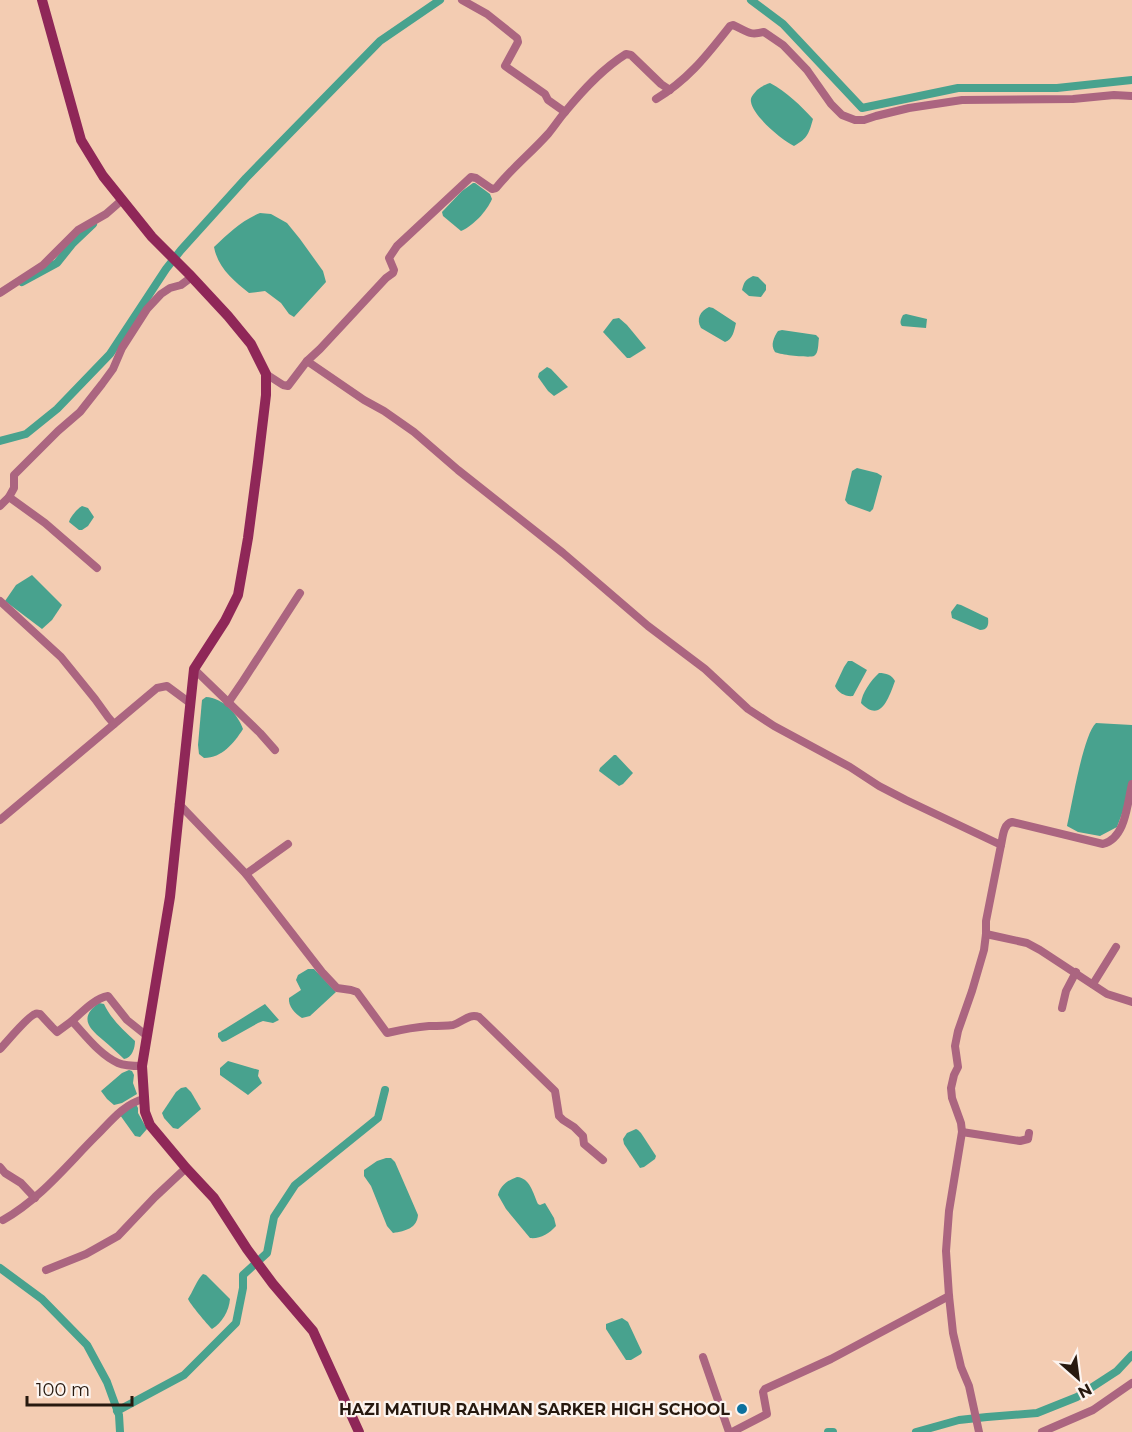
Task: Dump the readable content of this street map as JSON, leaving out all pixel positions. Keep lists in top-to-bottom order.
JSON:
{
  "places": ["HAZI MATIUR RAHMAN SARKER HIGH SCHOOL"],
  "scale_bar": "100 m",
  "north": "bottom right"
}
